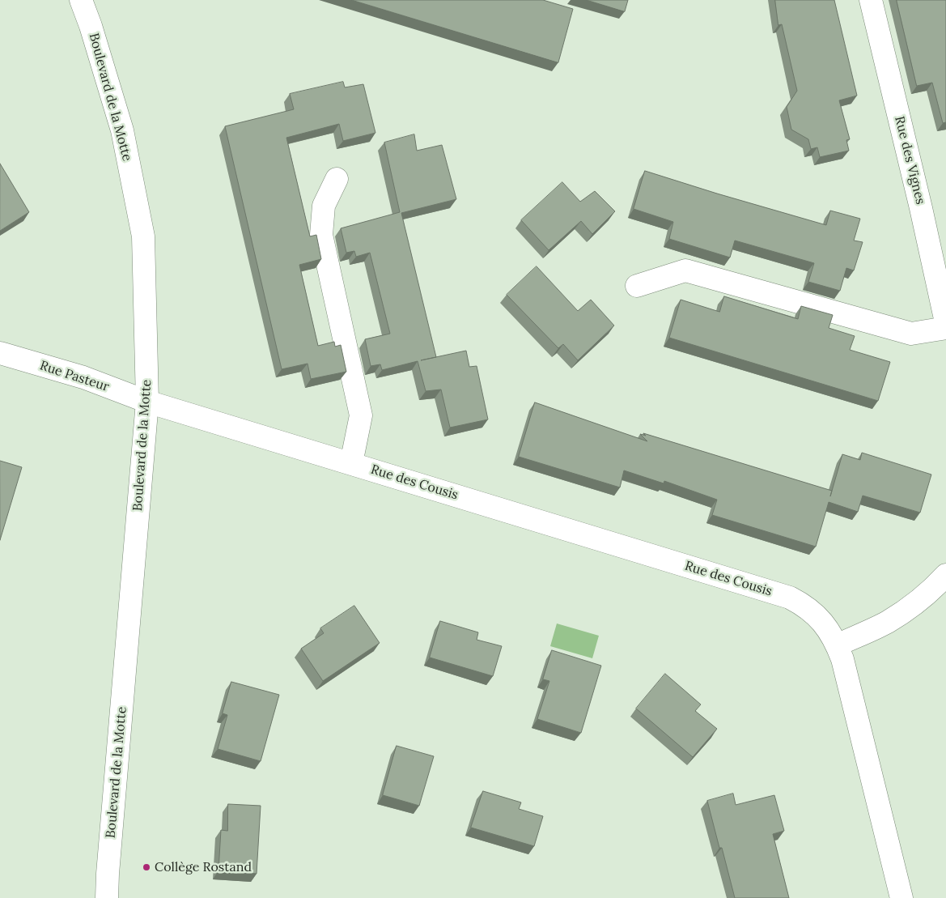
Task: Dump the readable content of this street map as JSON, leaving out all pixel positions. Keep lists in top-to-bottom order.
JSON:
{
  "streets": {
    "street": [
      "Boulevard de la Motte",
      "Rue des Vignes",
      "Rue Pasteur",
      "Rue des Cousis"
    ]
  },
  "crossings": [
    ["Boulevard de la Motte", "Rue Pasteur"],
    ["Boulevard de la Motte", "Rue des Cousis"],
    ["Rue Pasteur", "Rue des Cousis"]
  ],
  "places": ["Collège Rostand"]
}
